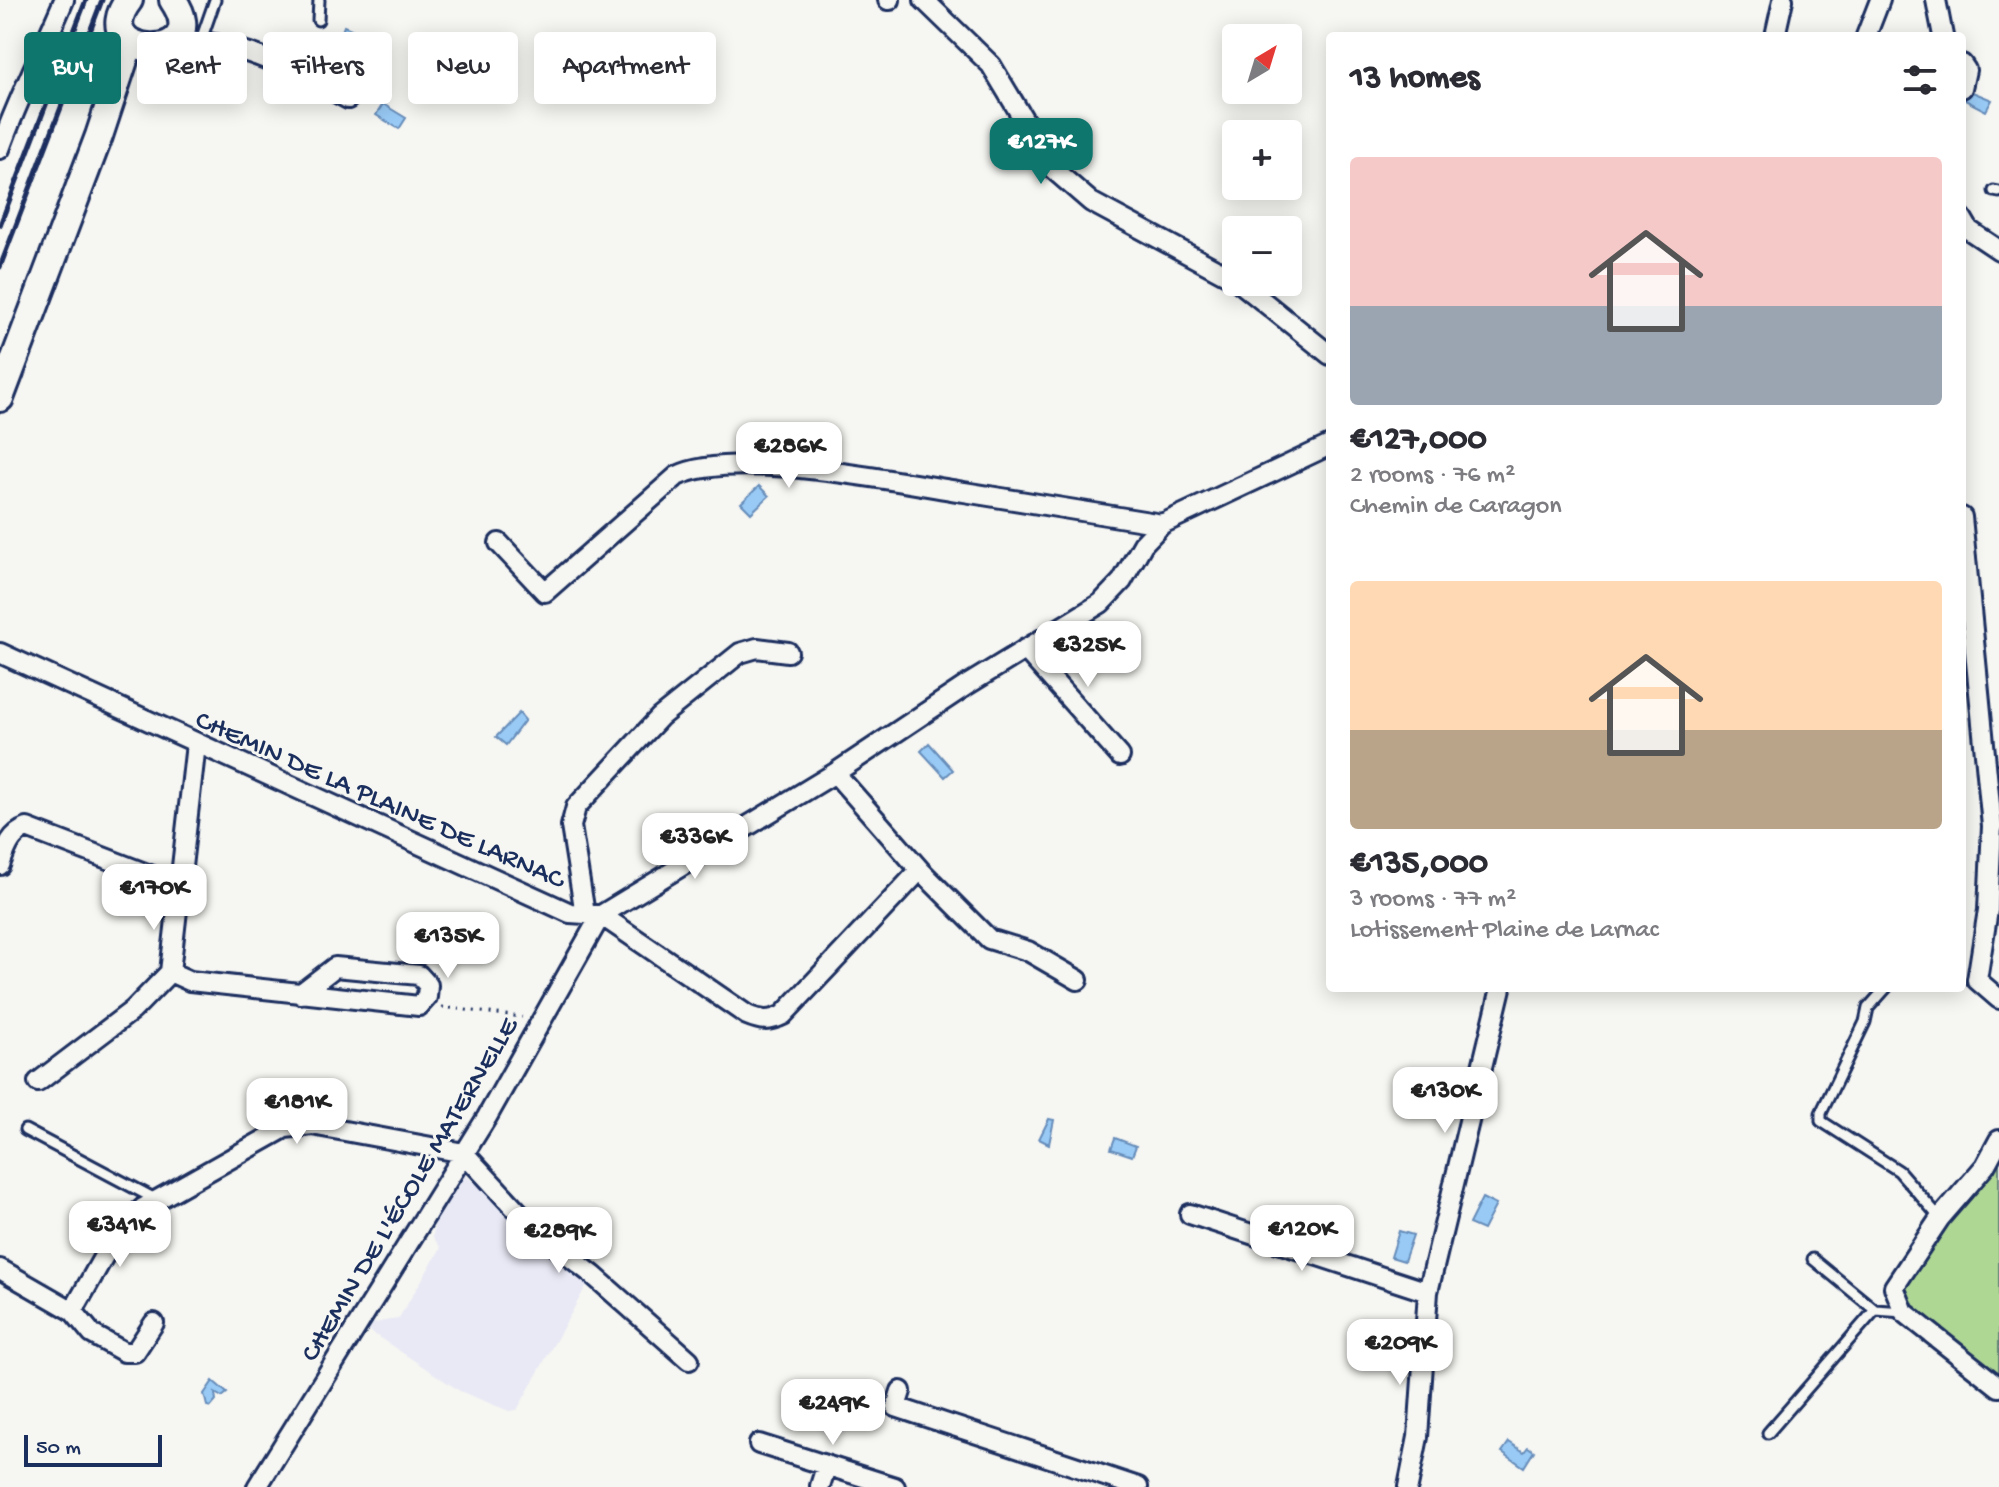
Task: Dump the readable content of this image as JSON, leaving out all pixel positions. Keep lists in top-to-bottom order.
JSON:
{
  "streets": {
    "street": ["CHEMIN DE LA PLAINE DE LARNAC", "CHEMIN DE L'ÉCOLE MATERNELLE"]
  },
  "crossings": [
    ["CHEMIN DE LA PLAINE DE LARNAC", "CHEMIN DE L'ÉCOLE MATERNELLE"]
  ],
  "scale_bar": "50 m",
  "north": "top right",
  "page": {
    "map_buttons": ["+", "−"],
    "chip": [
      "Buy",
      "Rent",
      "Filters",
      "New",
      "Apartment"
    ],
    "heading": "13 homes",
    "price": [
      "€127K",
      "€286K",
      "€325K",
      "€336K",
      "€170K",
      "€135K",
      "€130K",
      "€181K",
      "€341K",
      "€120K",
      "€289K",
      "€209K",
      "€249K"
    ],
    "list": [
      {
        "name": "€127,000",
        "note": "2 rooms · 76 m² · Chemin de Caragon"
      },
      {
        "name": "€135,000",
        "note": "3 rooms · 77 m² · Lotissement Plaine de Larnac"
      }
    ],
    "scale": "50 m"
  }
}
